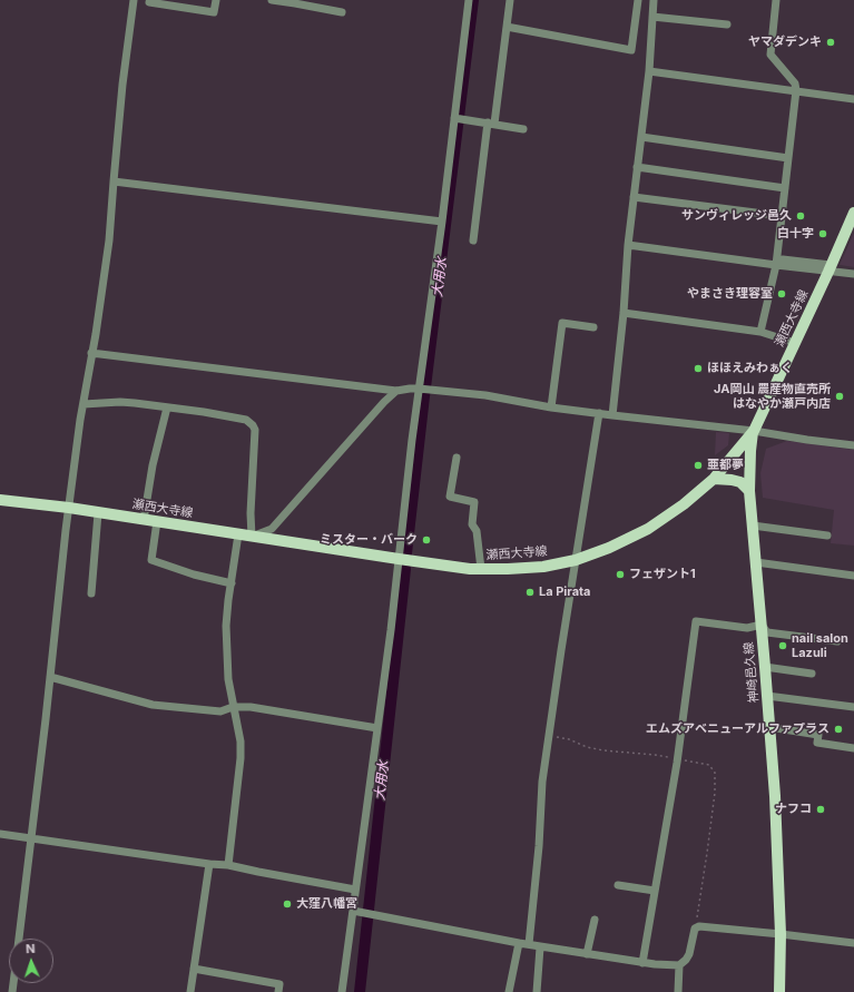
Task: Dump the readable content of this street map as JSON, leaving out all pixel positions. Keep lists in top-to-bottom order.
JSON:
{
  "streets": {
    "main road": ["瀬西大寺線", "神崎邑久線"]
  },
  "crossings": [
    ["瀬西大寺線", "神崎邑久線"]
  ],
  "water": ["大用水"],
  "places": [
    "ヤマダデンキ",
    "サンヴィレッジ邑久",
    "白十字",
    "やまさき理容室",
    "ほほえみわぁく",
    "JA岡山 農産物直売所 はなやか瀬戸内店",
    "亜都夢",
    "ミスター・バーク",
    "フェザント1",
    "La Pirata",
    "nail salon Lazuli",
    "エムズアベニューアルファプラス",
    "ナフコ",
    "大窪八幡宮"
  ],
  "north": "top"
}
